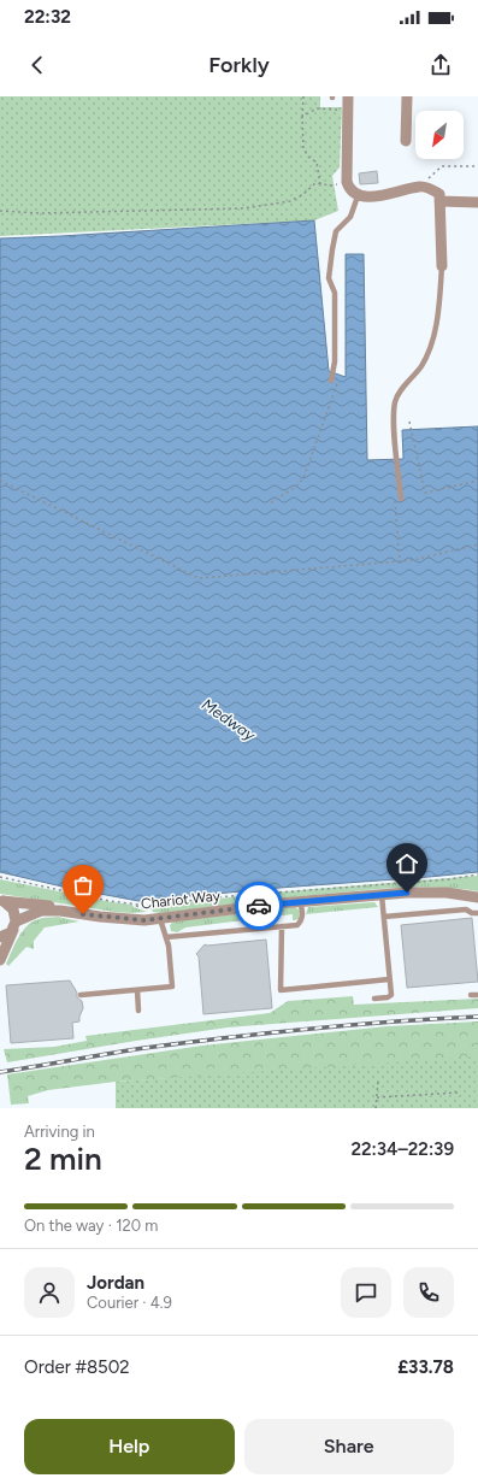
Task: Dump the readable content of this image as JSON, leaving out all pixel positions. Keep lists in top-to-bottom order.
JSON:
{
  "streets": {
    "street": ["Chariot Way"]
  },
  "water": ["Medway"],
  "north": "bottom left",
  "page": {
    "status": "22:32",
    "header": "Forkly",
    "heading": ["2 min", "Arriving in", "22:34–22:39"],
    "panel": [
      "Jordan",
      "Courier · 4.9",
      "Order #8502",
      "£33.78"
    ],
    "bar": "On the way · 120 m",
    "buttons": ["Help", "Share"]
  }
}
